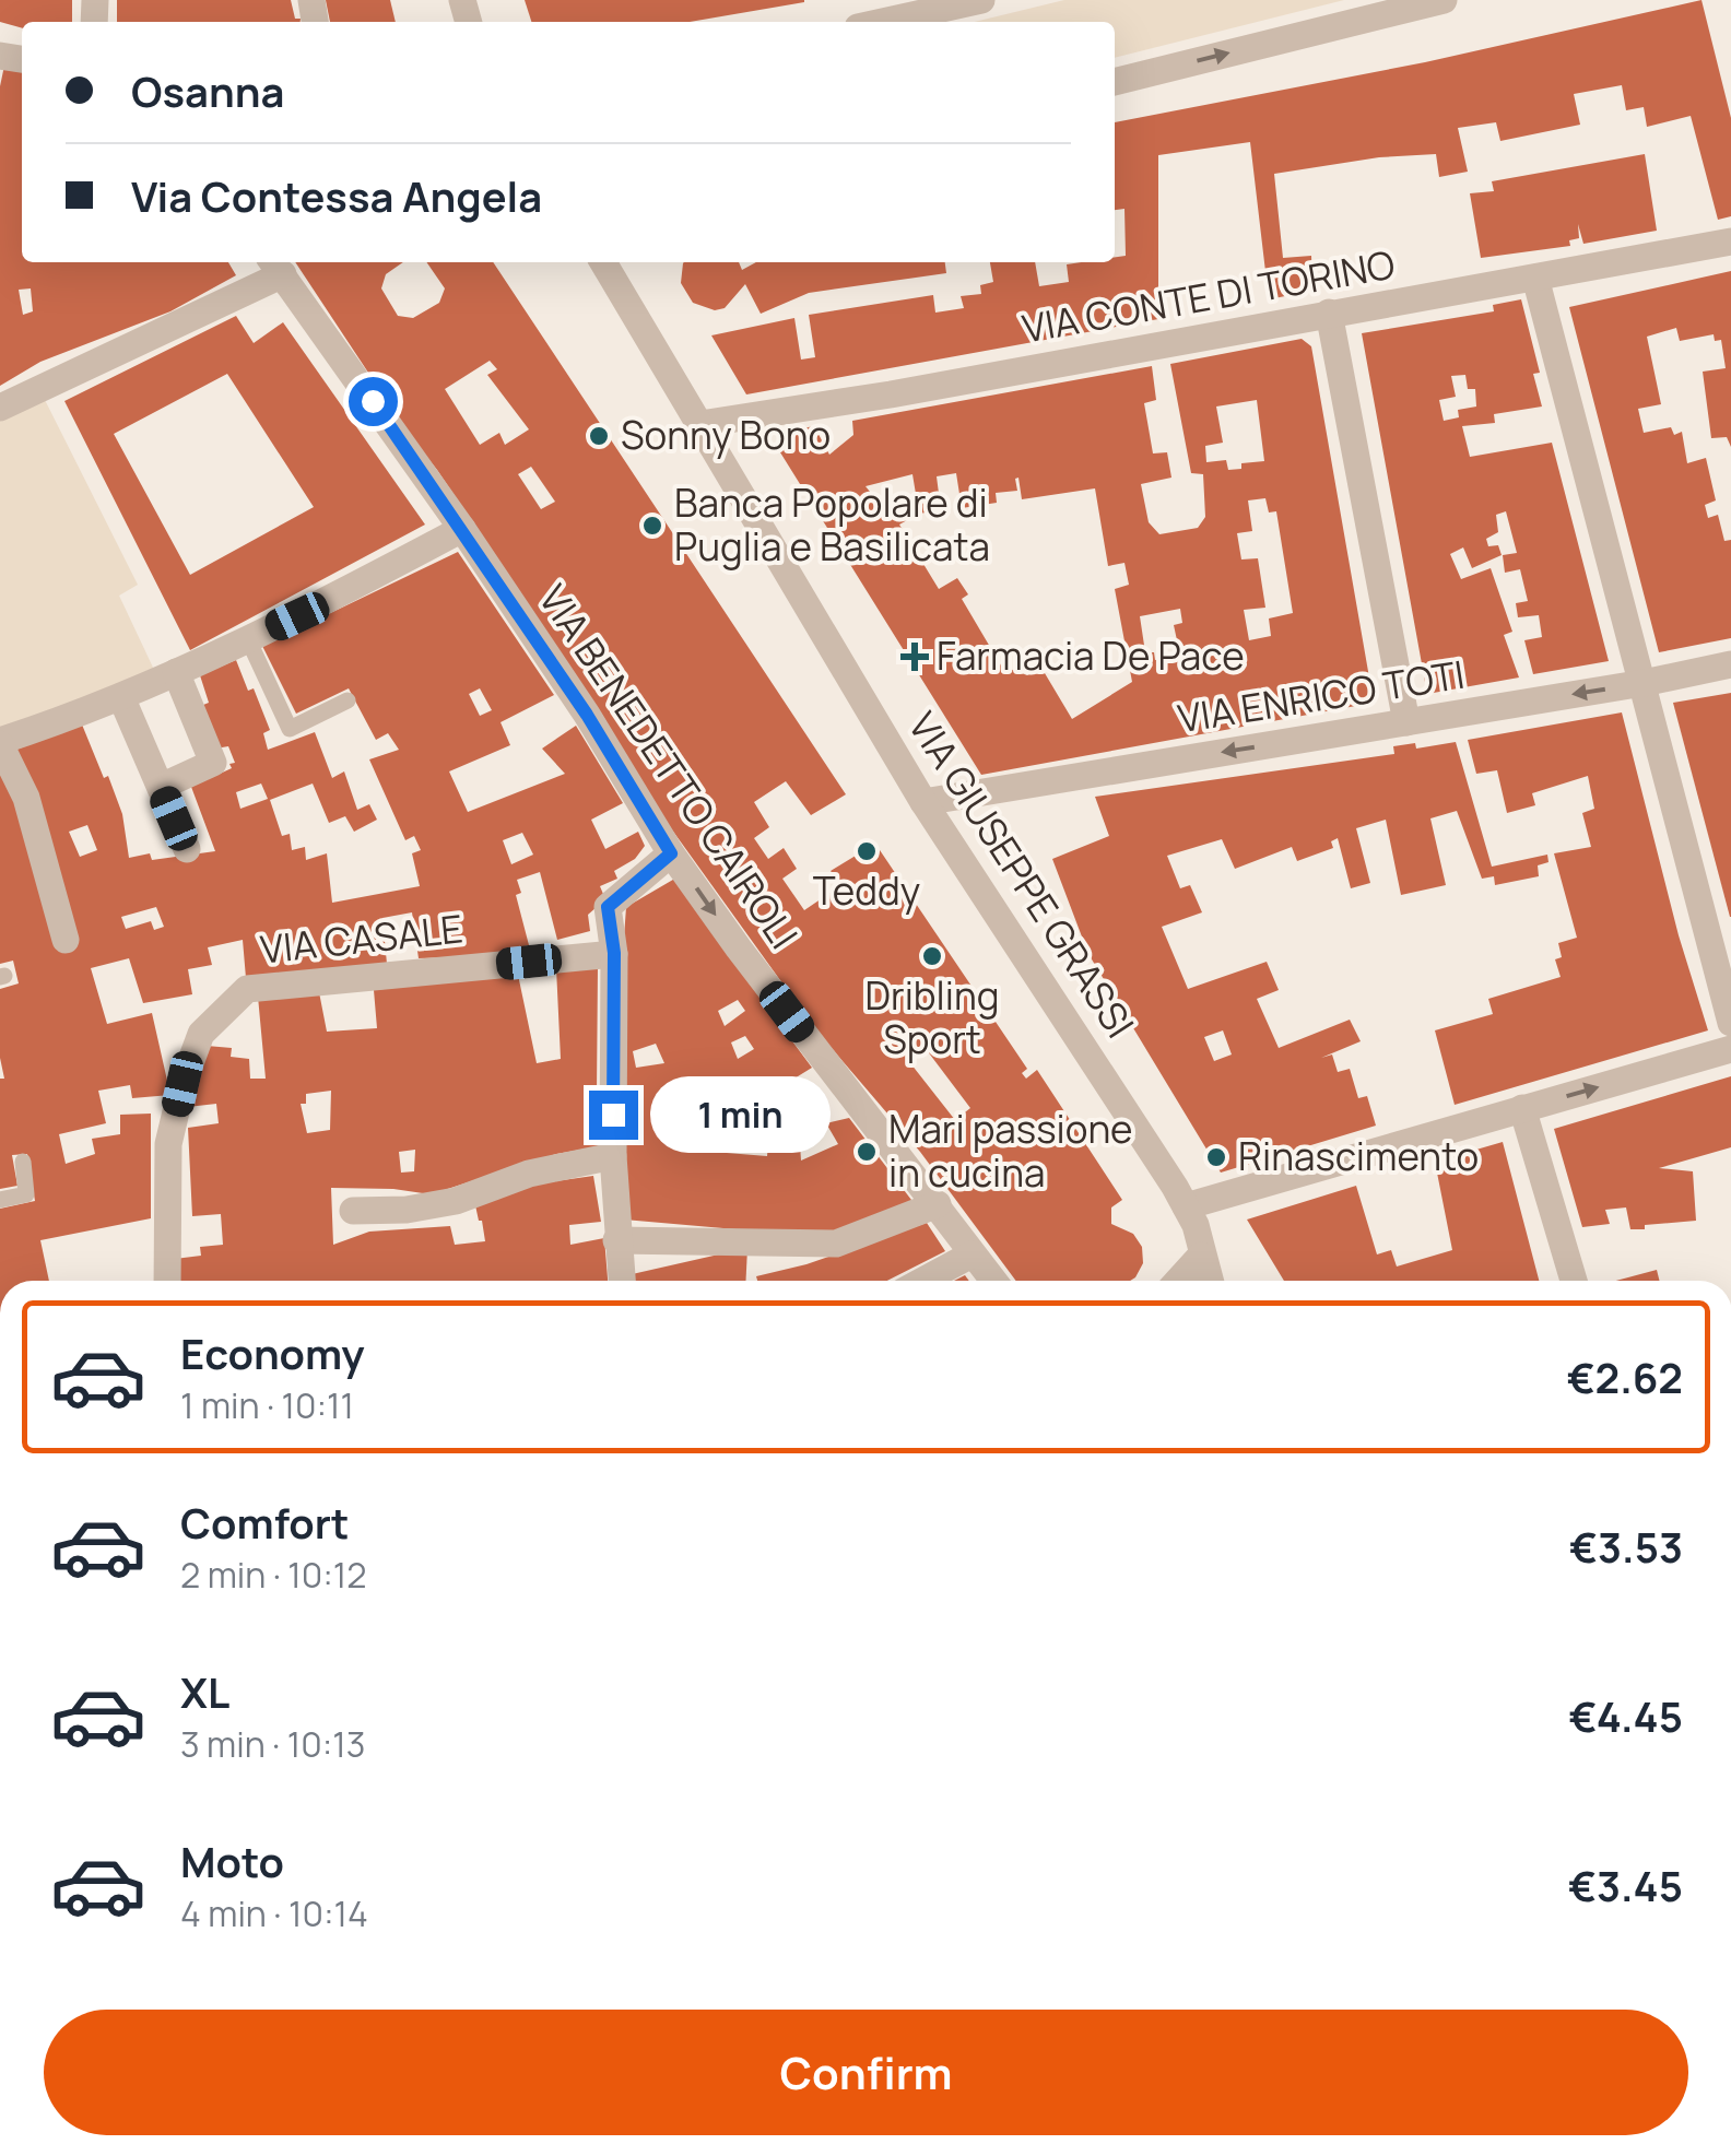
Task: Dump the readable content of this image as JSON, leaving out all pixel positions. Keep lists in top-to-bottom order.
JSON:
{
  "streets": {
    "street": [
      "VIA CONTE DI TORINO",
      "VIA ENRICO TOTI",
      "VIA BENEDETTO CAIROLI",
      "VIA GIUSEPPE GRASSI",
      "VIA CASALE"
    ]
  },
  "crossings": [
    ["VIA CONTE DI TORINO", "VIA GIUSEPPE GRASSI"],
    ["VIA ENRICO TOTI", "VIA GIUSEPPE GRASSI"]
  ],
  "one_way": ["VIA ENRICO TOTI", "VIA BENEDETTO CAIROLI"],
  "places": {
    "other": [
      "Sonny Bono",
      "Banca Popolare di Puglia e Basilicata",
      "Teddy",
      "Dribling Sport",
      "Mari passione in cucina",
      "Rinascimento"
    ],
    "health": ["Farmacia De Pace"]
  },
  "page": {
    "banner": ["Osanna", "Via Contessa Angela"],
    "bubble": "1 min",
    "list": [
      {
        "name": "Economy",
        "note": "1 min · 10:11",
        "value": "€2.62"
      },
      {
        "name": "Comfort",
        "note": "2 min · 10:12",
        "value": "€3.53"
      },
      {
        "name": "XL",
        "note": "3 min · 10:13",
        "value": "€4.45"
      },
      {
        "name": "Moto",
        "note": "4 min · 10:14",
        "value": "€3.45"
      }
    ],
    "buttons": "Confirm"
  }
}
